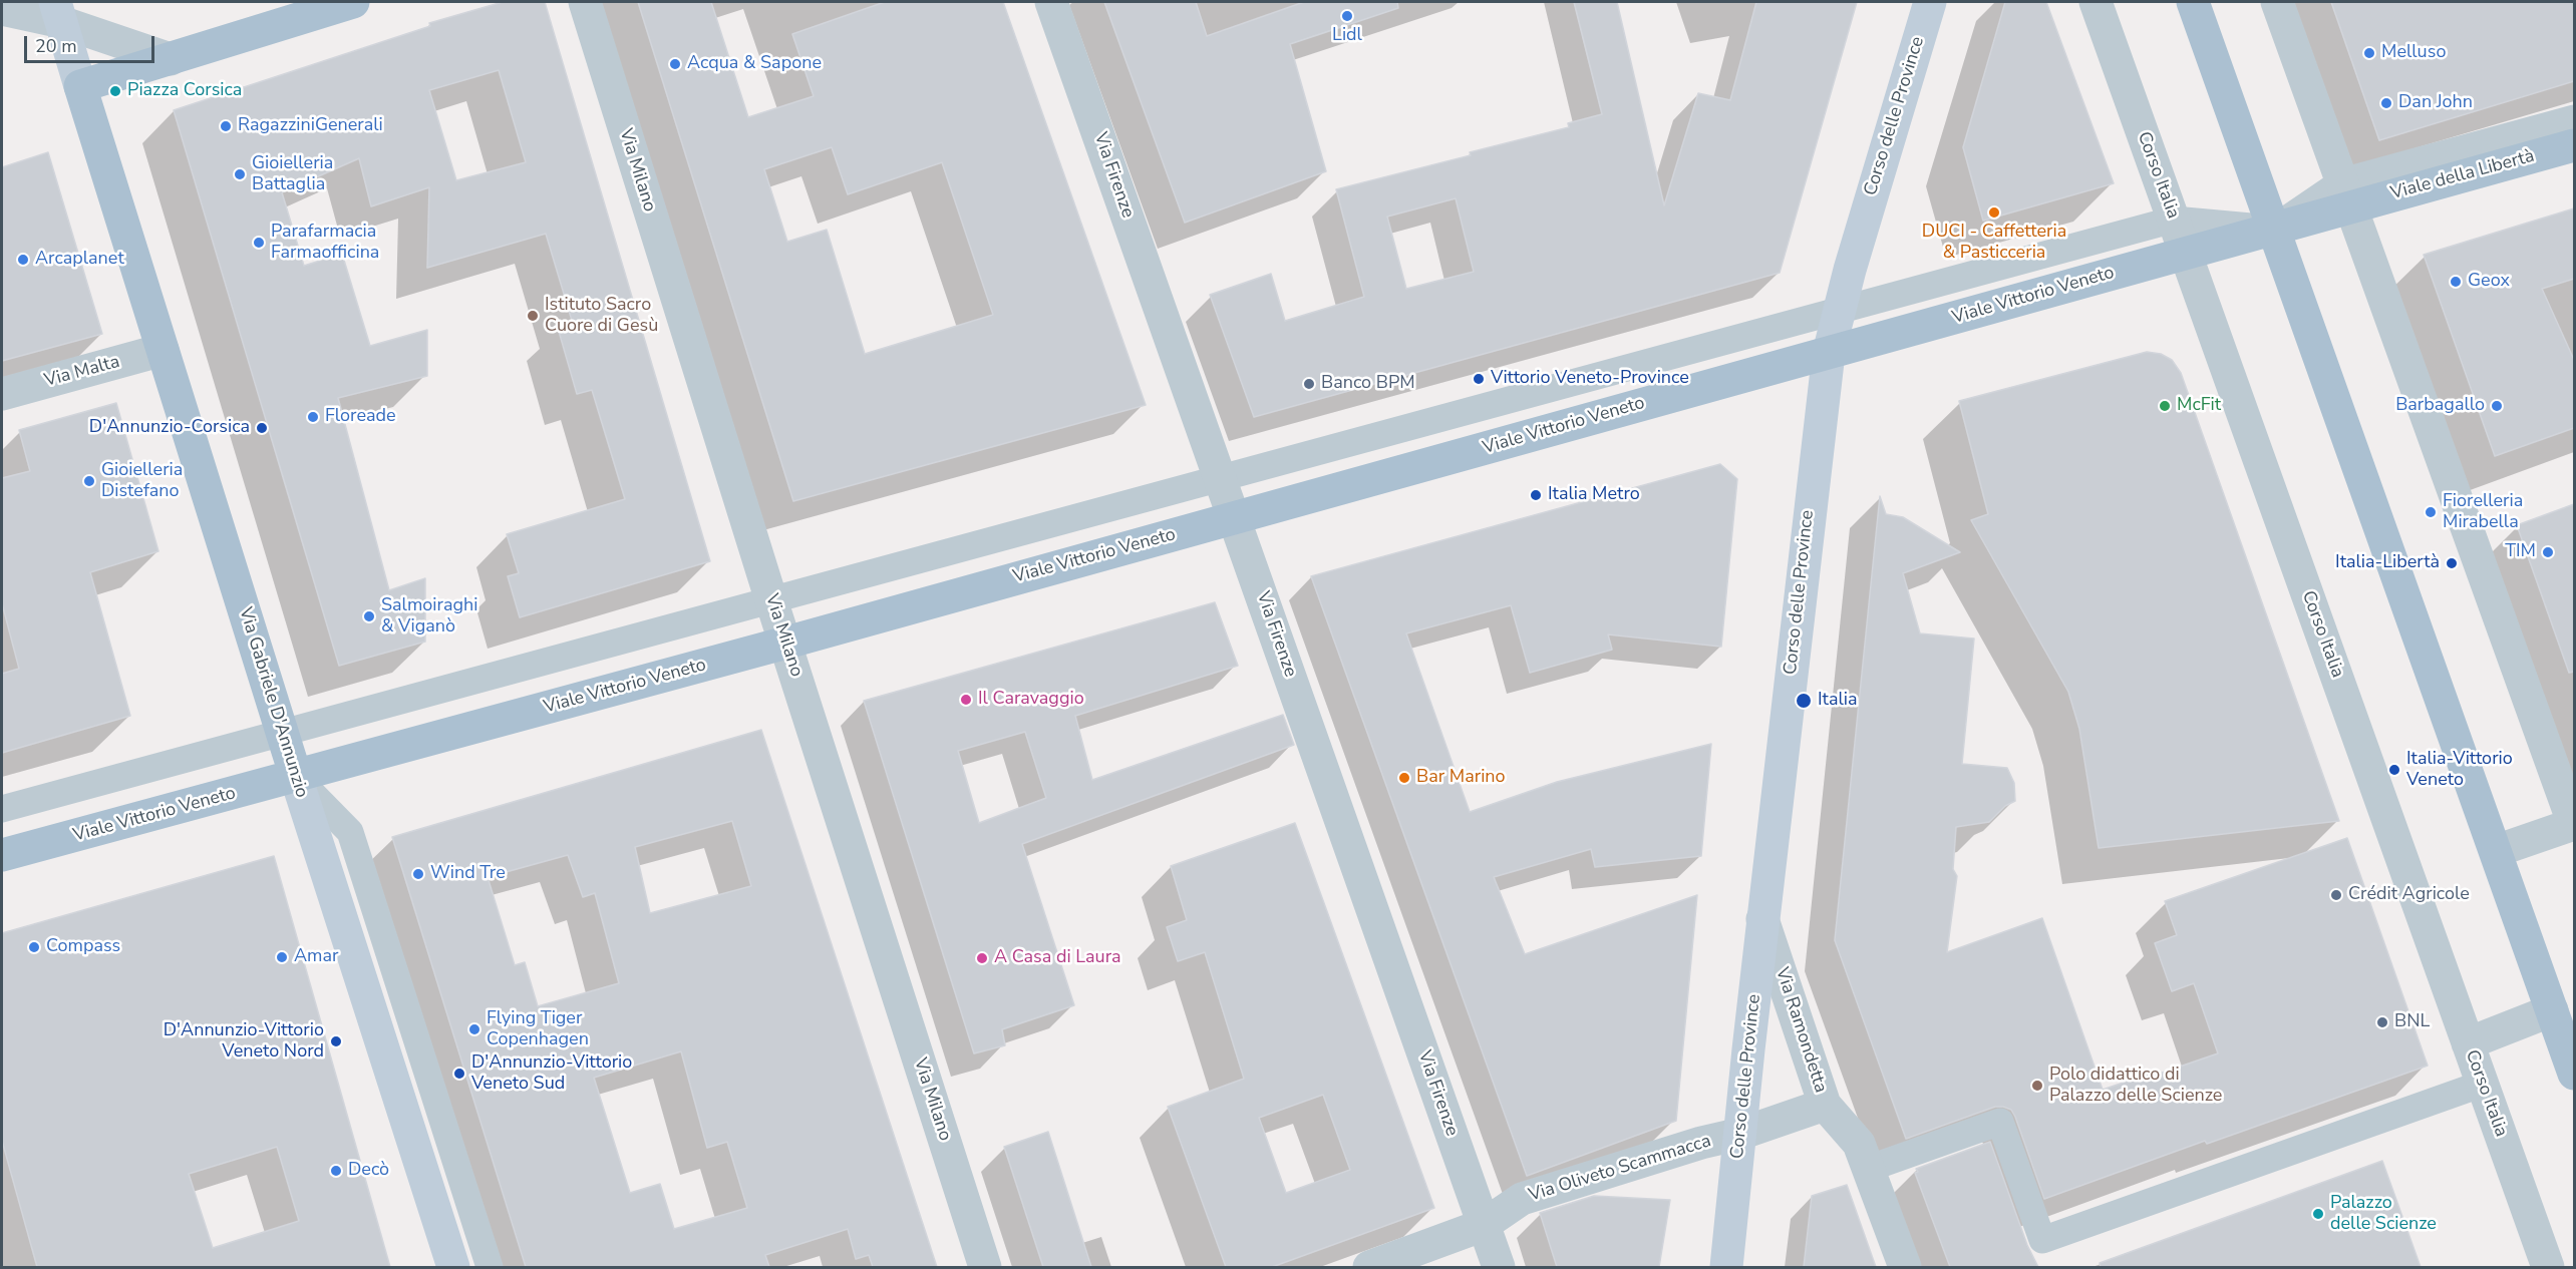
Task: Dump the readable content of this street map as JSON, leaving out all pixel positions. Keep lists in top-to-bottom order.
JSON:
{
  "streets": {
    "main road": [
      "Corso delle Province",
      "Viale della Libertà",
      "Viale Vittorio Veneto",
      "Via Gabriele D'Annunzio"
    ],
    "street": [
      "Via Milano",
      "Via Firenze",
      "Corso Italia",
      "Via Malta",
      "Via Ramondetta",
      "Via Oliveto Scammacca"
    ]
  },
  "crossings": [
    ["Corso delle Province", "Viale Vittorio Veneto"],
    ["Corso delle Province", "Via Ramondetta"],
    ["Corso delle Province", "Via Oliveto Scammacca"],
    ["Via Milano", "Viale Vittorio Veneto"],
    ["Via Firenze", "Viale Vittorio Veneto"],
    ["Via Firenze", "Via Oliveto Scammacca"],
    ["Corso Italia", "Viale Vittorio Veneto"],
    ["Viale della Libertà", "Viale Vittorio Veneto"],
    ["Viale Vittorio Veneto", "Via Gabriele D'Annunzio"],
    ["Via Malta", "Via Gabriele D'Annunzio"],
    ["Via Ramondetta", "Via Oliveto Scammacca"]
  ],
  "places": [
    "Lidl",
    "Melluso",
    "Acqua & Sapone",
    "Piazza Corsica",
    "Dan John",
    "RagazziniGenerali",
    "Gioielleria Battaglia",
    "DUCI - Caffetteria & Pasticceria",
    "Parafarmacia Farmaofficina",
    "Arcaplanet",
    "Geox",
    "Istituto Sacro Cuore di Gesù",
    "Vittorio Veneto-Province",
    "Banco BPM",
    "McFit",
    "Barbagallo",
    "Floreade",
    "D'Annunzio-Corsica",
    "Gioielleria Distefano",
    "Italia Metro",
    "Fiorelleria Mirabella",
    "TIM",
    "Italia-Libertà",
    "Salmoiraghi & Viganò",
    "Il Caravaggio",
    "Italia",
    "Italia-Vittorio Veneto",
    "Bar Marino",
    "Wind Tre",
    "Crédit Agricole",
    "Compass",
    "Amar",
    "A Casa di Laura",
    "BNL",
    "Flying Tiger Copenhagen",
    "D'Annunzio-Vittorio Veneto Nord",
    "D'Annunzio-Vittorio Veneto Sud",
    "Polo didattico di Palazzo delle Scienze",
    "Decò",
    "Palazzo delle Scienze"
  ],
  "scale_bar": "20 m"
}
